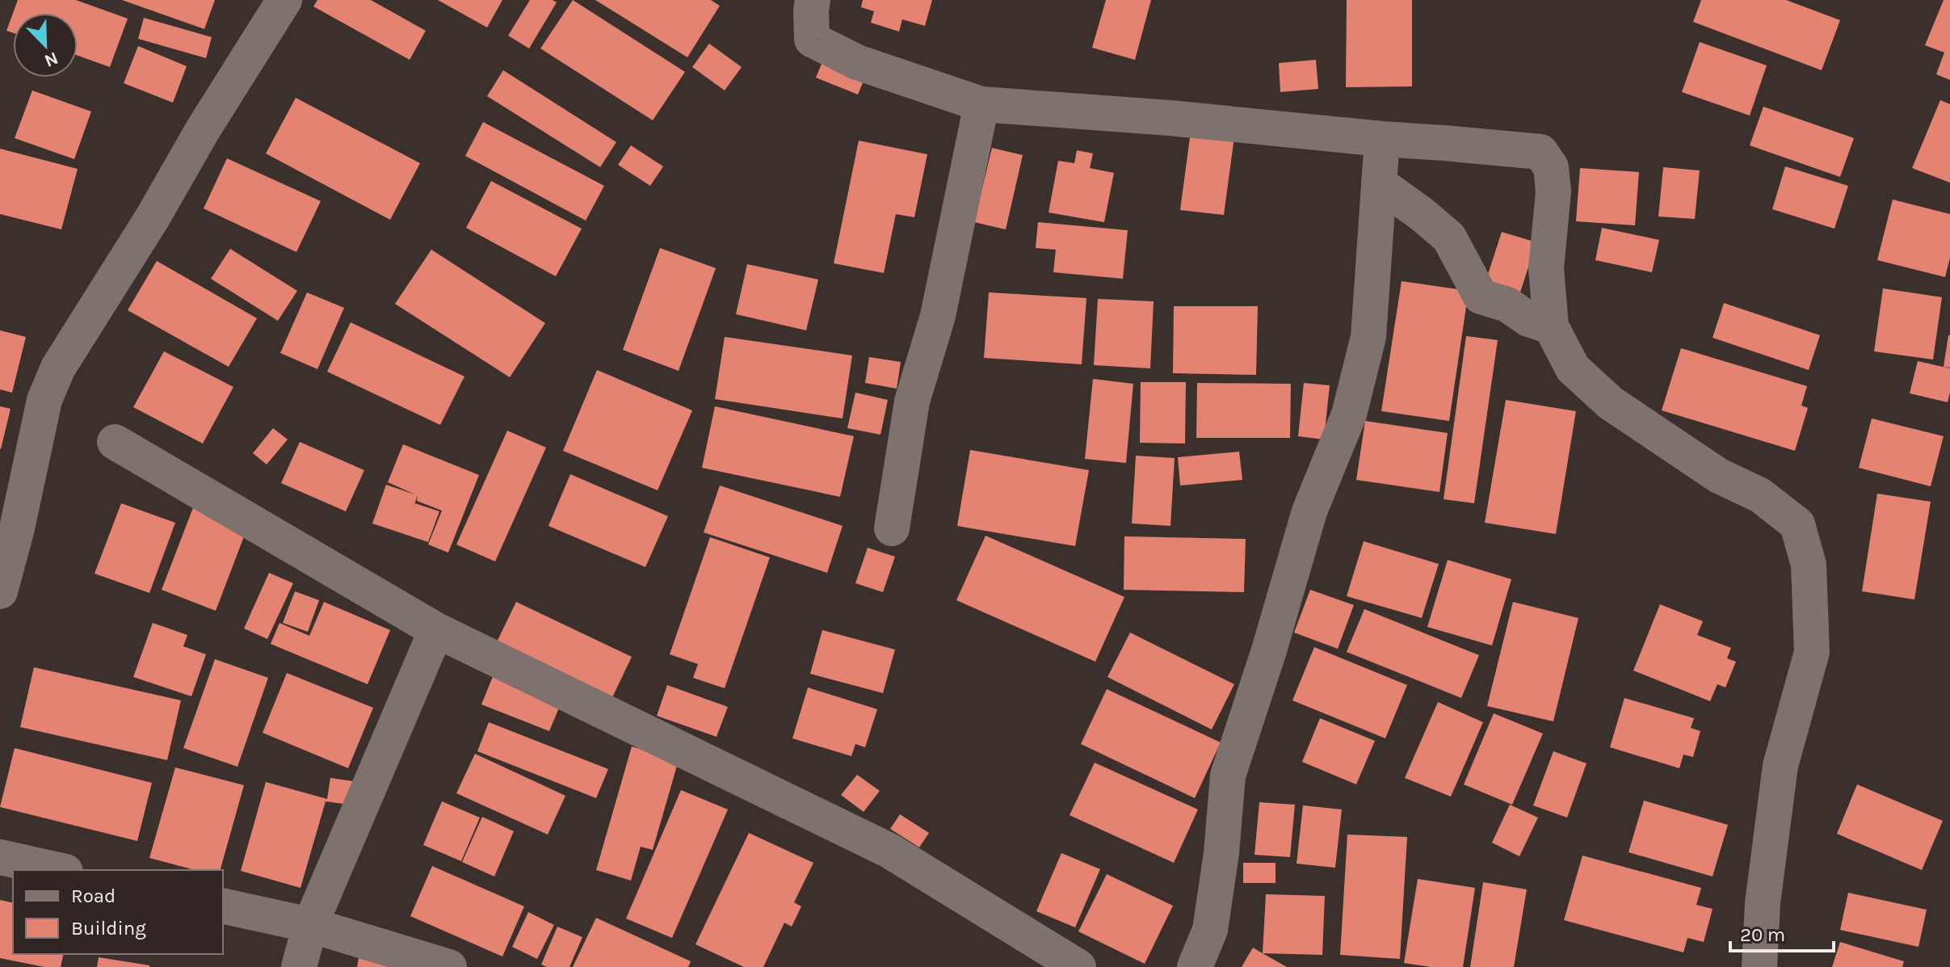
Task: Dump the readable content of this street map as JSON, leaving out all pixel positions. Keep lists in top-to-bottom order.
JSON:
{
  "legend": ["Road", "Building"],
  "scale_bar": "20 m",
  "north": "bottom right"
}
